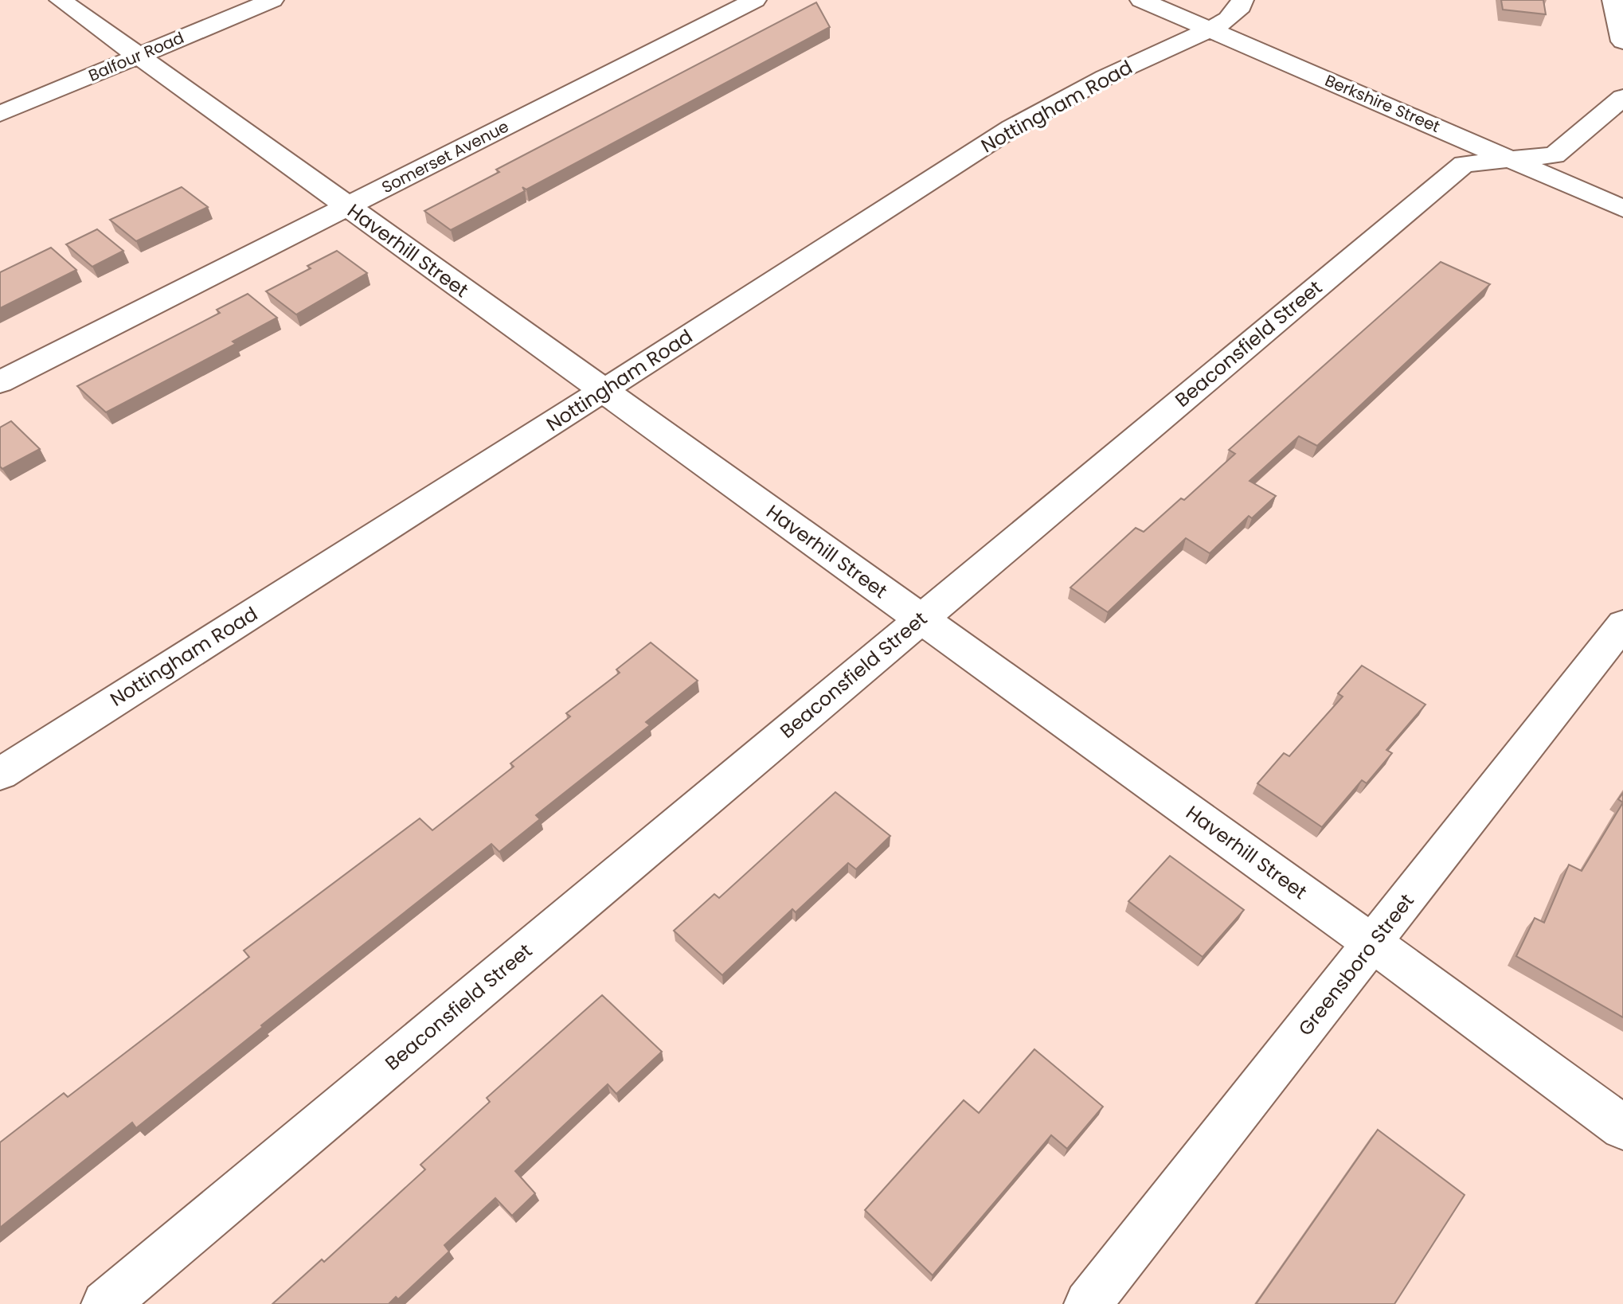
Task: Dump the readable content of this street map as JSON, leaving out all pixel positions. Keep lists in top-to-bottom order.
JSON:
{
  "streets": {
    "street": [
      "Balfour Road",
      "Berkshire Street",
      "Nottingham Road",
      "Somerset Avenue",
      "Haverhill Street",
      "Beaconsfield Street",
      "Greensboro Street"
    ]
  },
  "crossings": [
    ["Balfour Road", "Haverhill Street"],
    ["Berkshire Street", "Nottingham Road"],
    ["Berkshire Street", "Beaconsfield Street"],
    ["Nottingham Road", "Haverhill Street"],
    ["Somerset Avenue", "Haverhill Street"],
    ["Haverhill Street", "Beaconsfield Street"],
    ["Haverhill Street", "Greensboro Street"]
  ]
}
